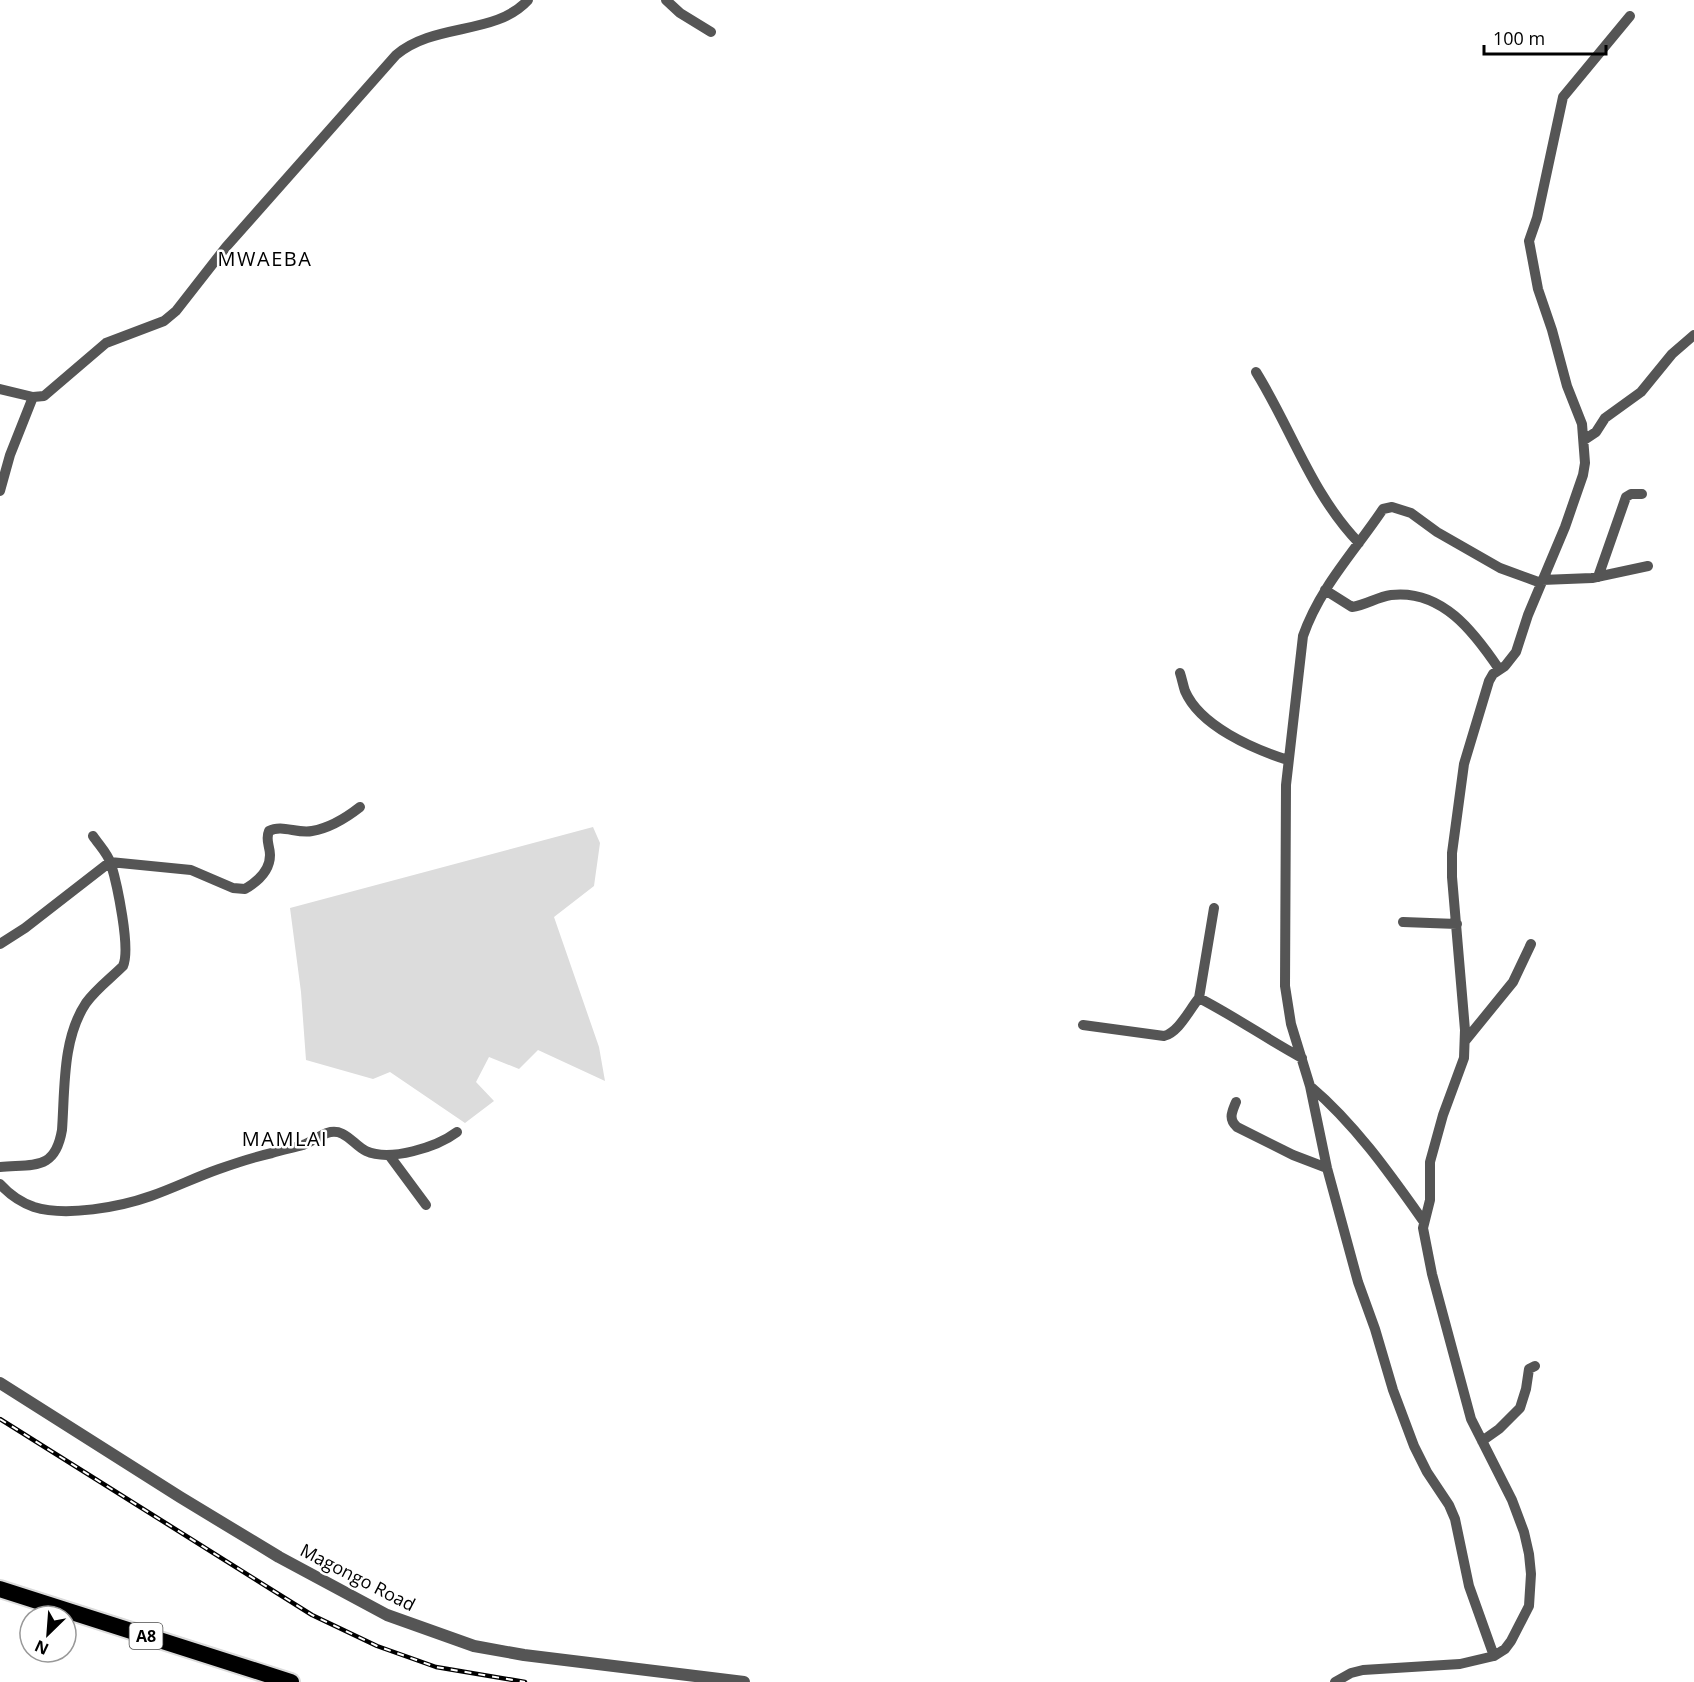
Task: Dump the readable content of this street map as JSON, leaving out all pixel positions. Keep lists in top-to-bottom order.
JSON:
{
  "streets": {
    "highway": ["A8"],
    "street": ["Magongo Road"]
  },
  "districts": ["MWAEBA", "MAMLAI"],
  "scale_bar": "100 m",
  "north": "bottom left"
}
